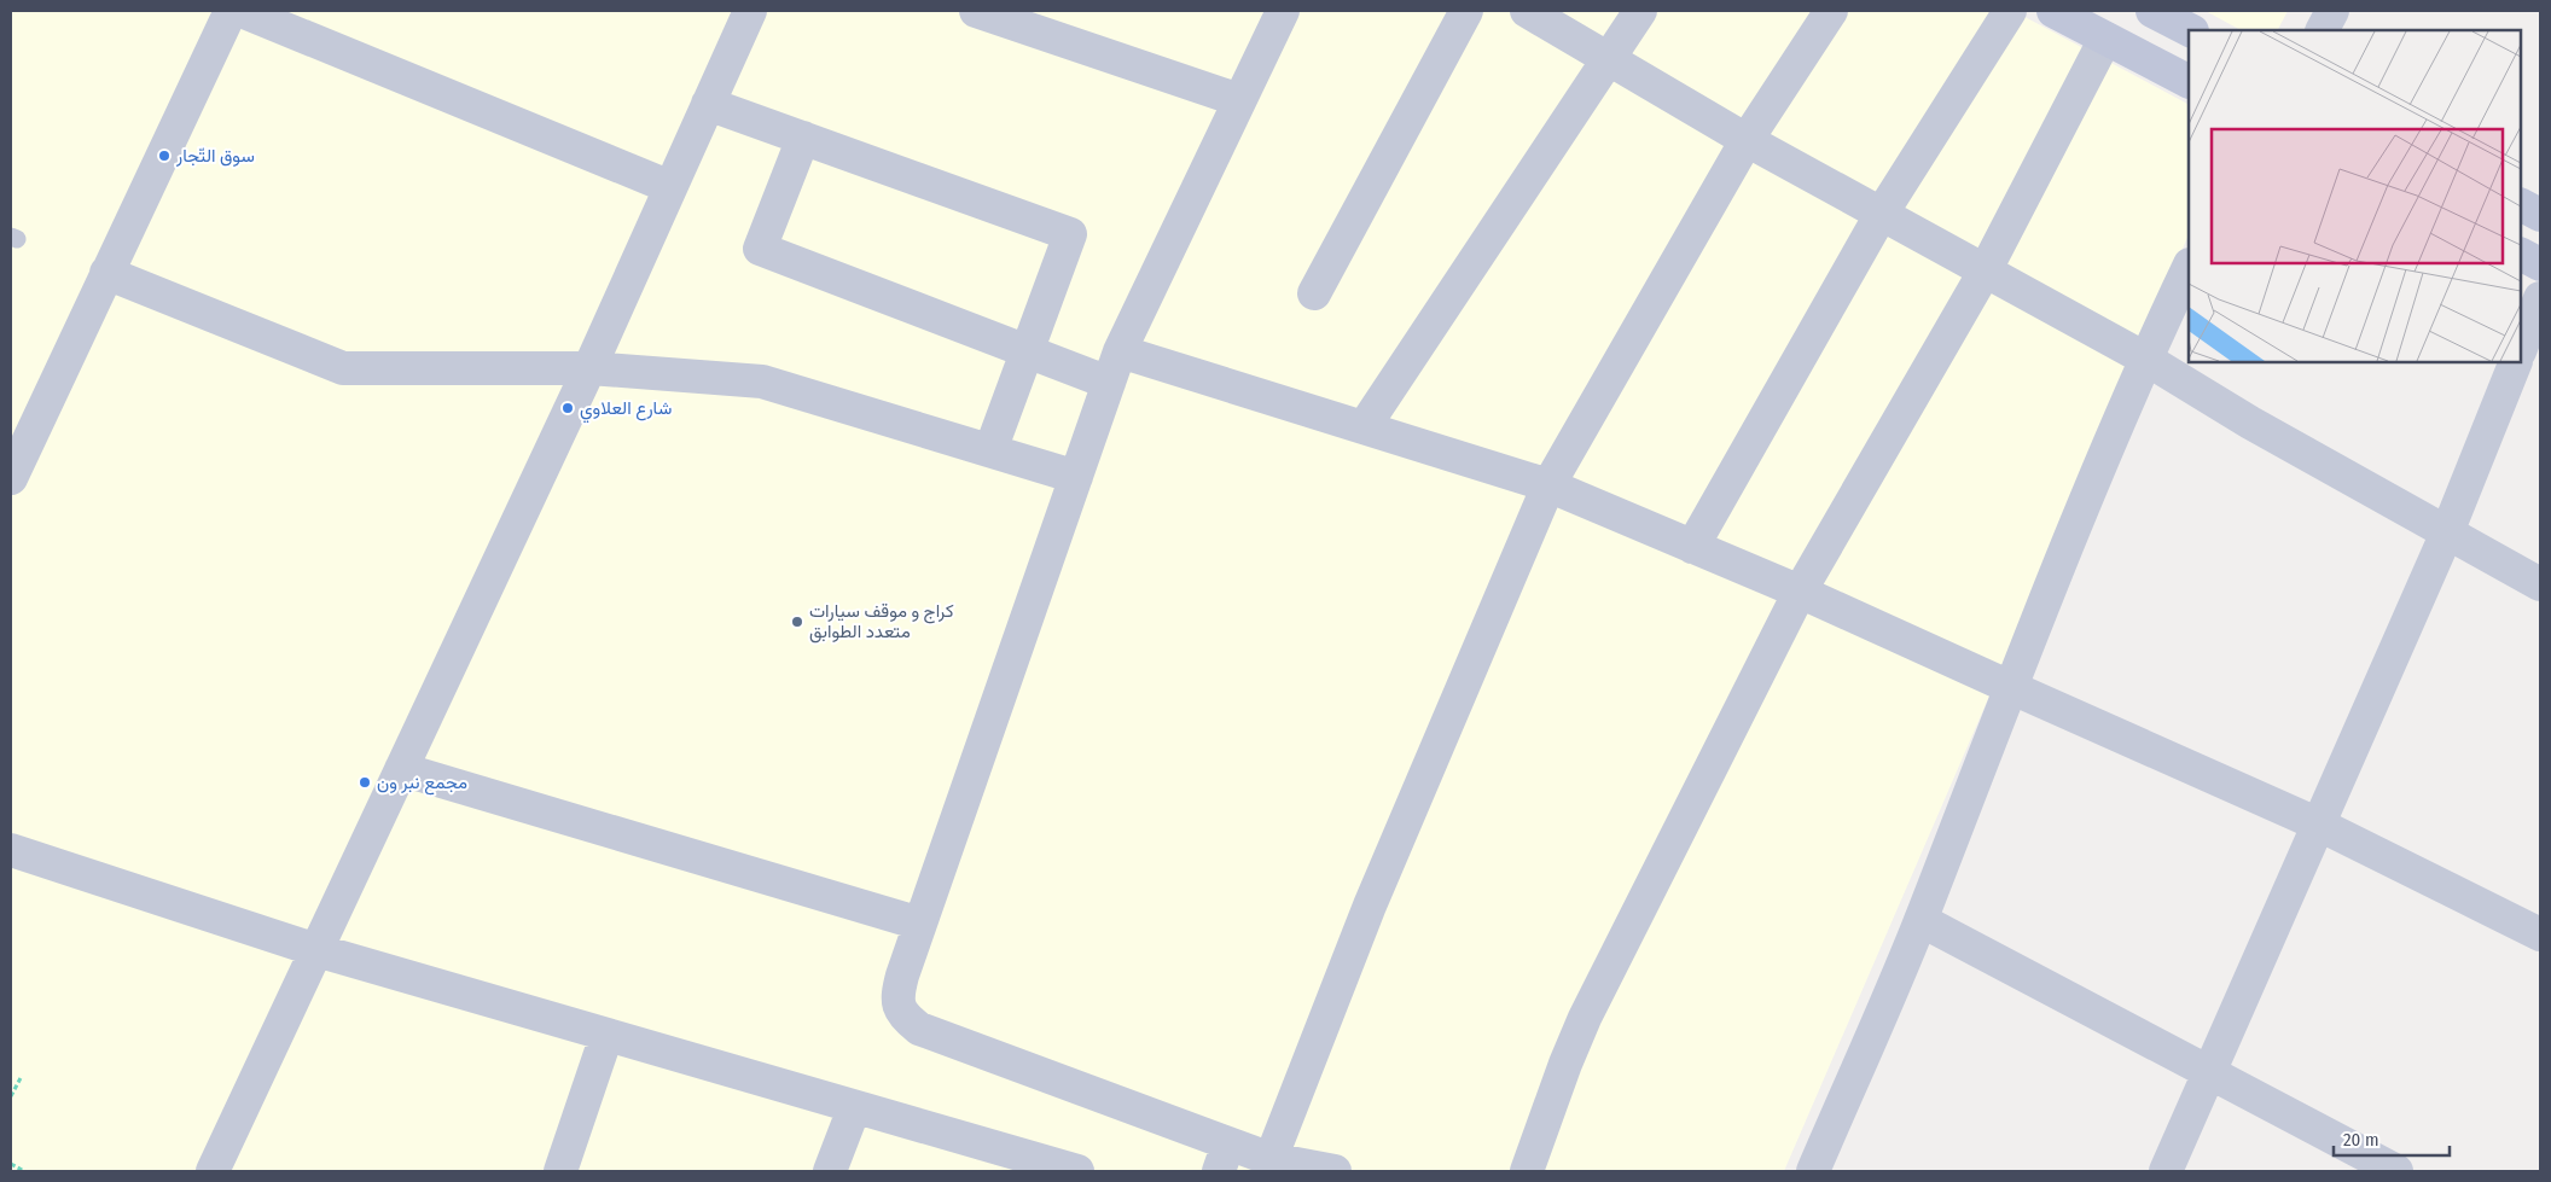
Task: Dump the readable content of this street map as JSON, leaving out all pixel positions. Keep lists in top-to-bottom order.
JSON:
{
  "places": [
    "سوق التّجار",
    "شارع العلاوي",
    "كراج و موقف سيارات متعدد الطوابق",
    "مجمع نبر ون"
  ],
  "scale_bar": "20 m"
}
